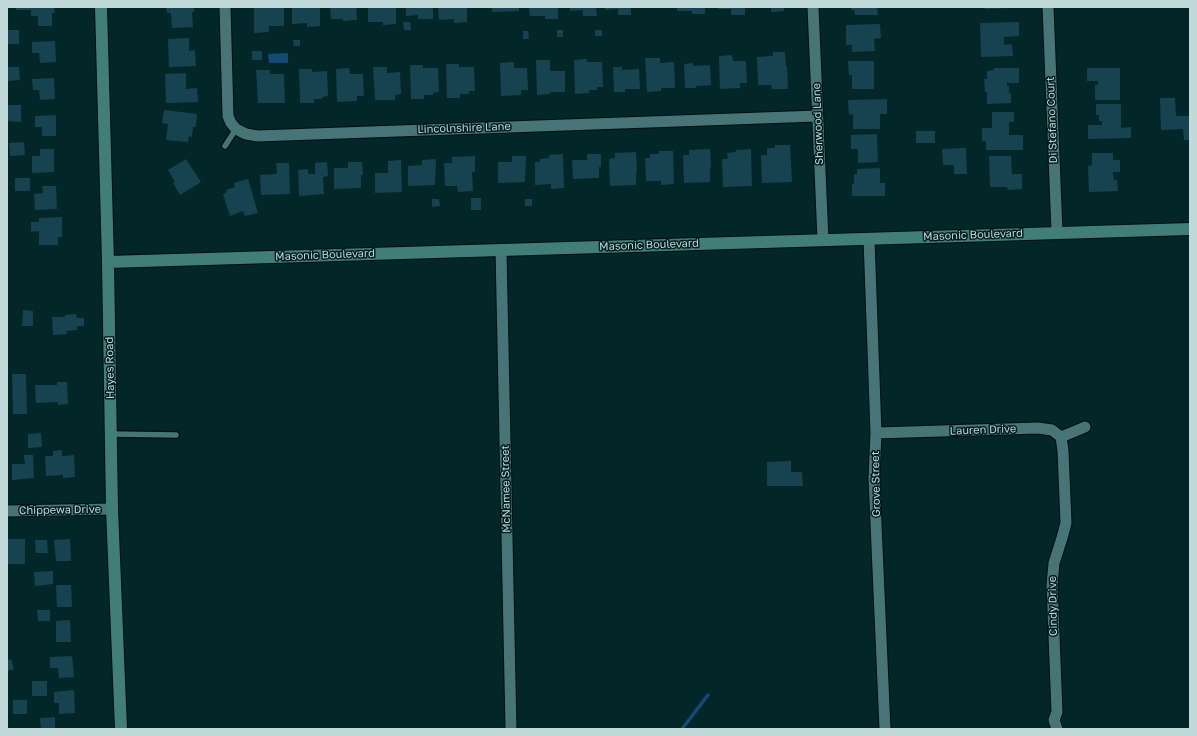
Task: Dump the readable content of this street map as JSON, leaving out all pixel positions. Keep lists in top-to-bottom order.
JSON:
{
  "streets": {
    "street": [
      "Di Stefano Court",
      "Sherwood Lane",
      "Lincolnshire Lane",
      "Masonic Boulevard",
      "Hayes Road",
      "Lauren Drive",
      "Grove Street",
      "McNamee Street",
      "Chippewa Drive",
      "Cindy Drive"
    ]
  },
  "crossings": [
    ["Di Stefano Court", "Masonic Boulevard"],
    ["Sherwood Lane", "Lincolnshire Lane"],
    ["Sherwood Lane", "Masonic Boulevard"],
    ["Masonic Boulevard", "Hayes Road"],
    ["Masonic Boulevard", "Grove Street"],
    ["Masonic Boulevard", "McNamee Street"],
    ["Hayes Road", "Chippewa Drive"],
    ["Lauren Drive", "Grove Street"],
    ["Lauren Drive", "Cindy Drive"]
  ]
}
